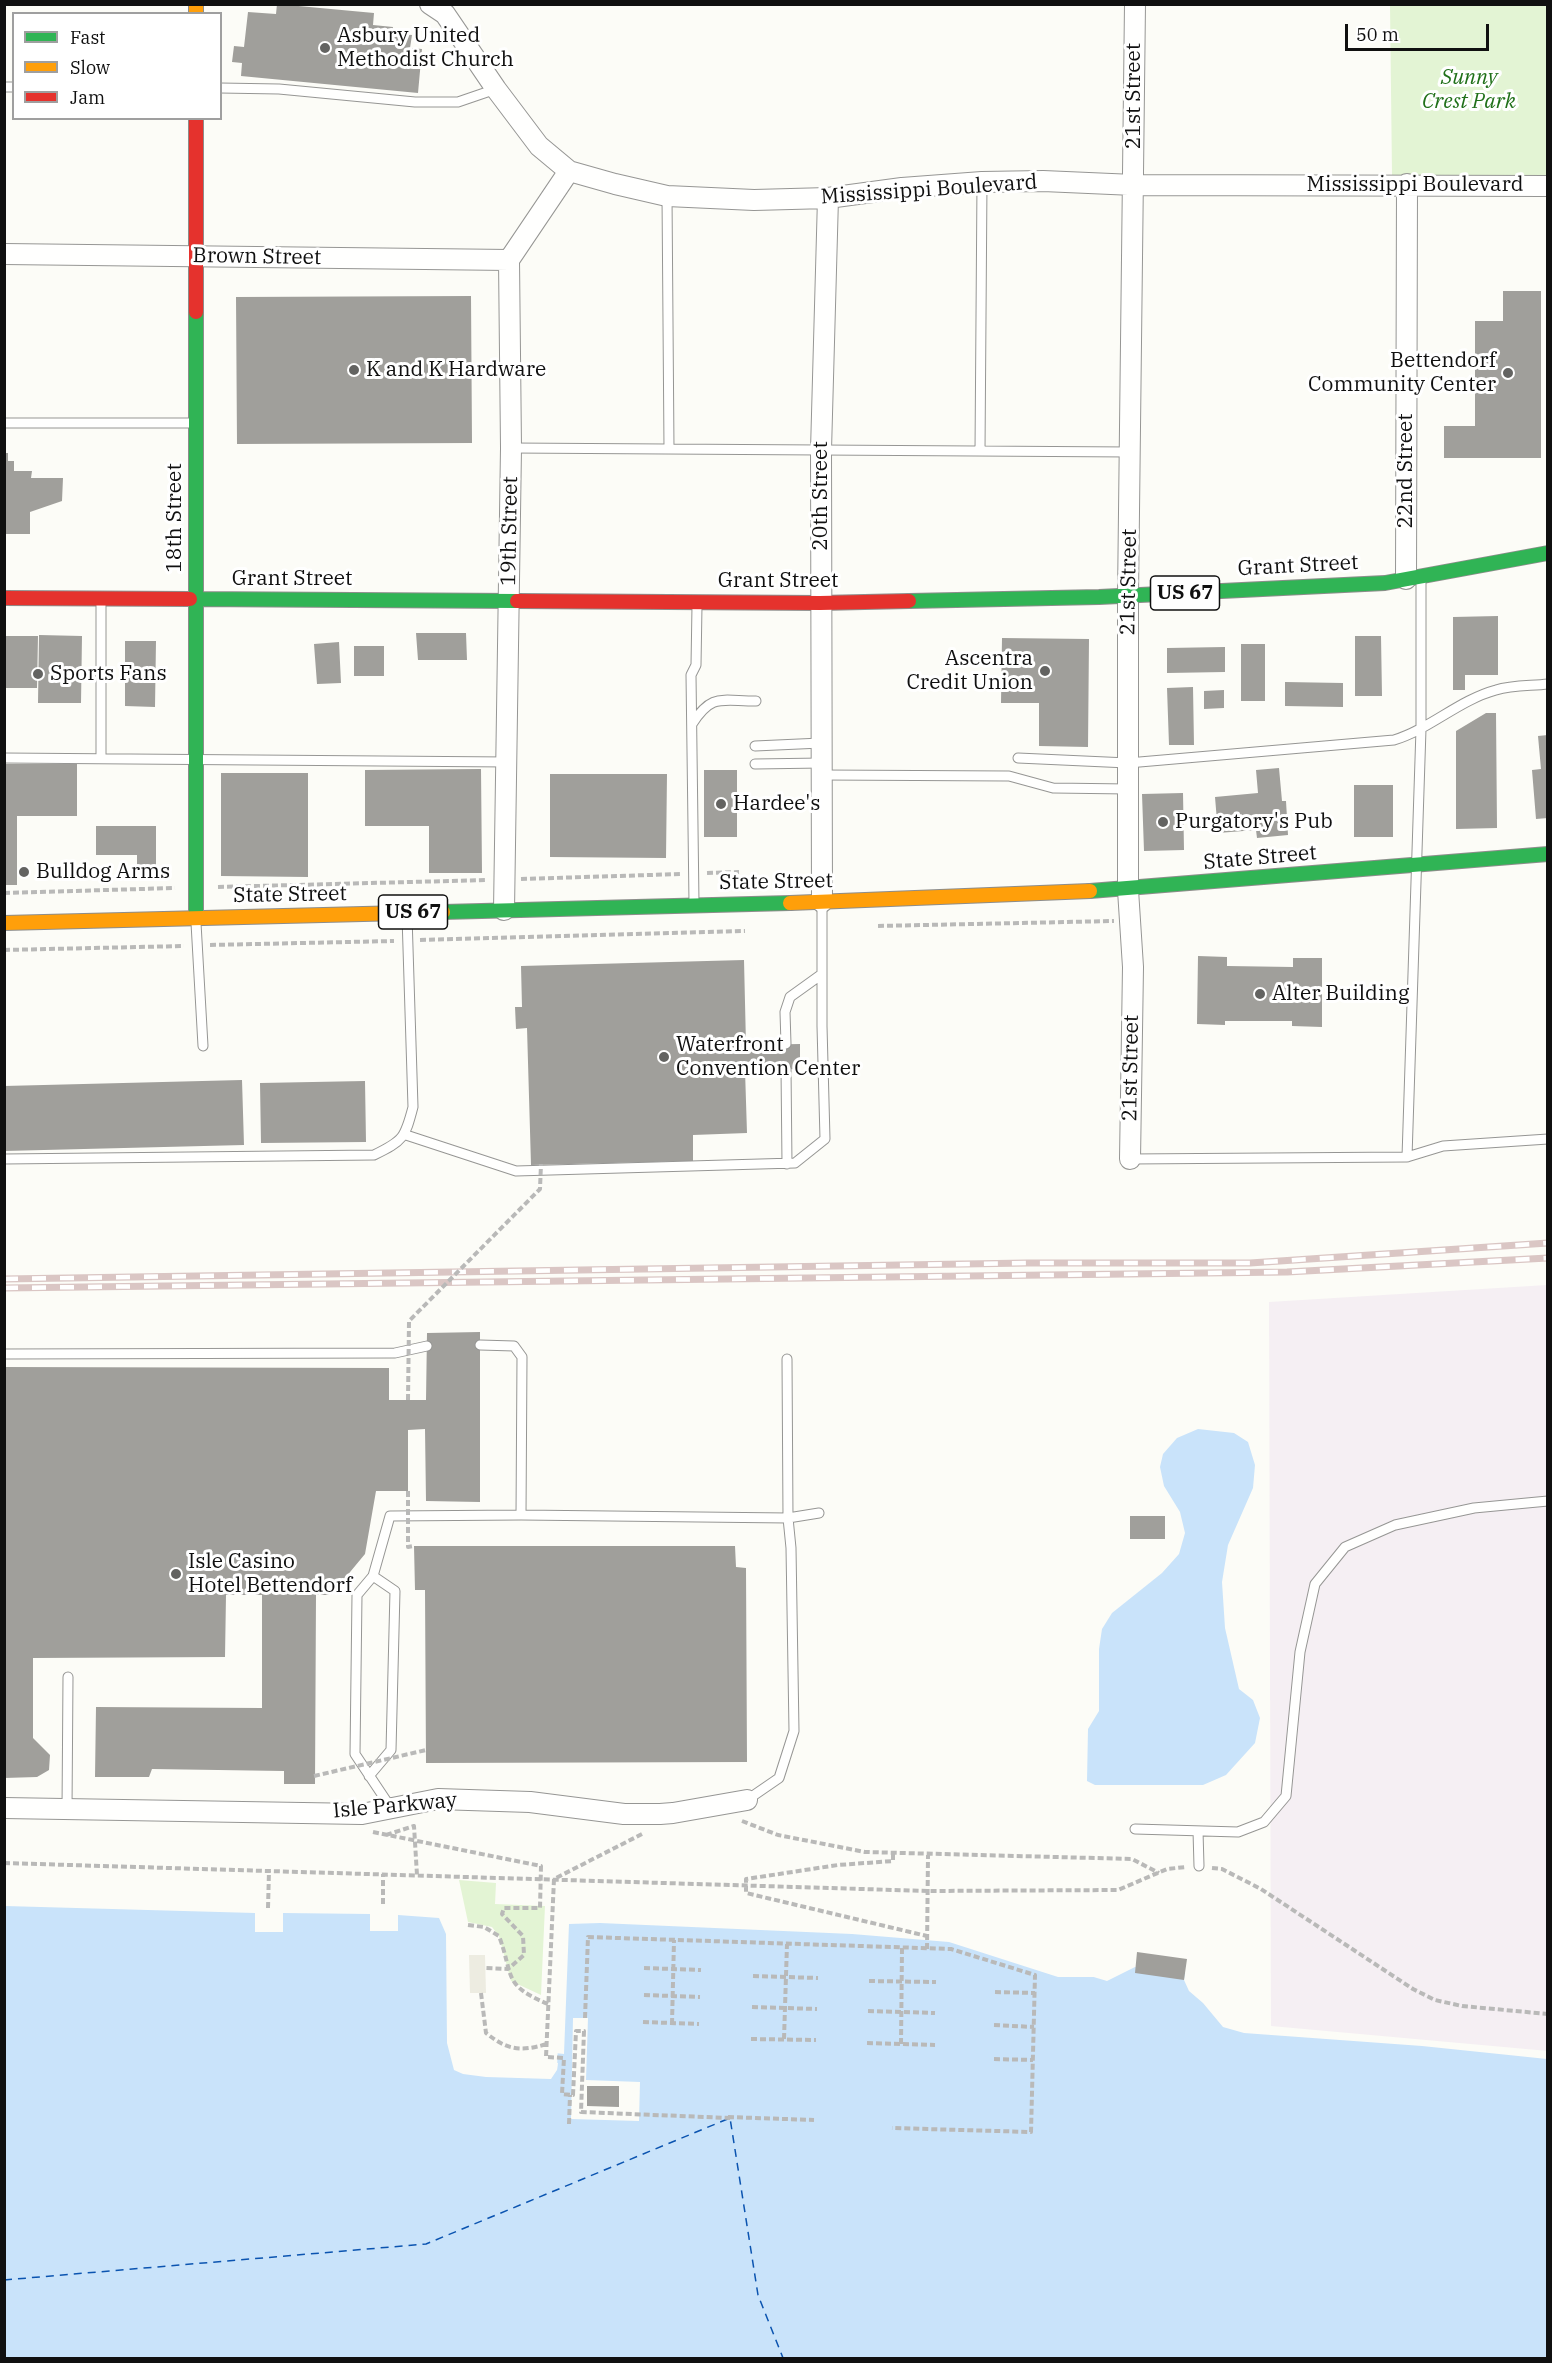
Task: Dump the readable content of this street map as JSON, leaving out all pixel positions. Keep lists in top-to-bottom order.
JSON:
{
  "streets": {
    "main road": [
      "18th Street",
      "Grant Street",
      "US 67",
      "State Street"
    ],
    "street": [
      "21st Street",
      "Mississippi Boulevard",
      "Brown Street",
      "22nd Street",
      "20th Street",
      "19th Street",
      "Isle Parkway"
    ]
  },
  "crossings": [
    ["21st Street", "Mississippi Boulevard"],
    ["21st Street", "Grant Street"],
    ["21st Street", "State Street"],
    ["Mississippi Boulevard", "22nd Street"],
    ["Mississippi Boulevard", "20th Street"],
    ["Brown Street", "18th Street"],
    ["Brown Street", "19th Street"],
    ["22nd Street", "Grant Street"],
    ["20th Street", "Grant Street"],
    ["20th Street", "State Street"],
    ["18th Street", "Grant Street"],
    ["18th Street", "State Street"],
    ["19th Street", "Grant Street"],
    ["19th Street", "State Street"]
  ],
  "parks": ["Sunny Crest Park"],
  "places": [
    "Asbury United Methodist Church",
    "K and K Hardware",
    "Bettendorf Community Center",
    "Ascentra Credit Union",
    "Sports Fans",
    "Hardee's",
    "Purgatory's Pub",
    "Bulldog Arms",
    "Alter Building",
    "Waterfront Convention Center",
    "Isle Casino Hotel Bettendorf"
  ],
  "legend": ["Fast", "Slow", "Jam"],
  "scale_bar": "50 m"
}
